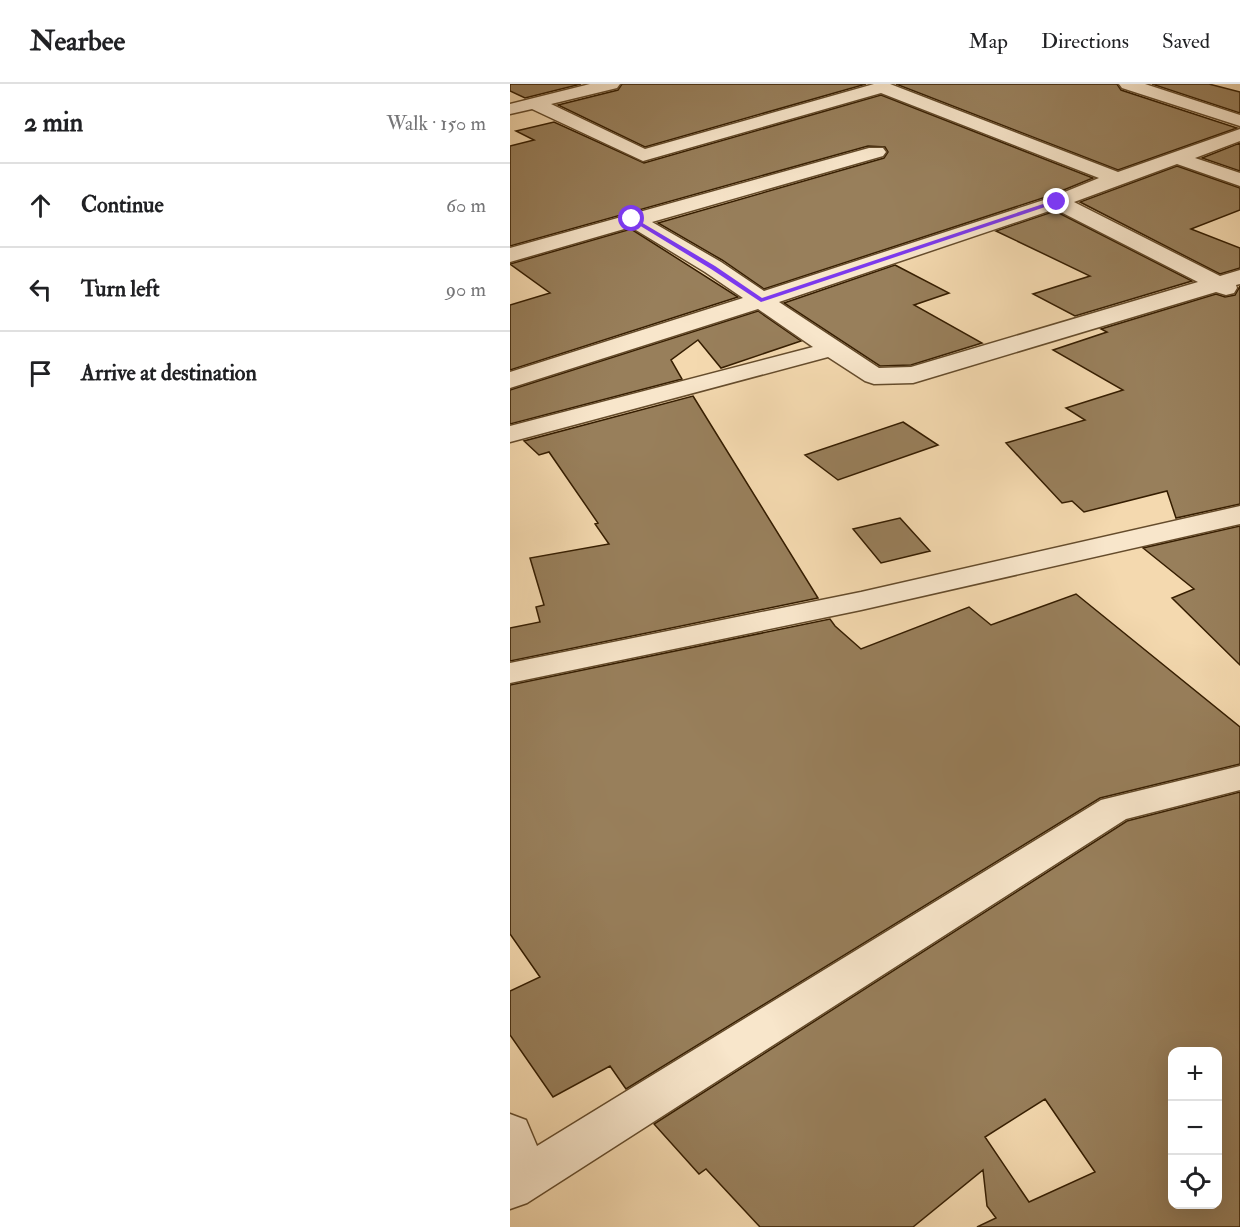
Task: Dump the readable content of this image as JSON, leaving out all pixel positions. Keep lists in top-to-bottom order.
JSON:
{
  "page": {
    "header": "Nearbee",
    "nav": ["Map", "Directions", "Saved"],
    "heading": ["2 min", "Walk · 150 m"],
    "list": [
      ["Continue", "60 m"],
      ["Turn left", "90 m"],
      "Arrive at destination"
    ],
    "map_buttons": ["+", "−"]
  }
}
